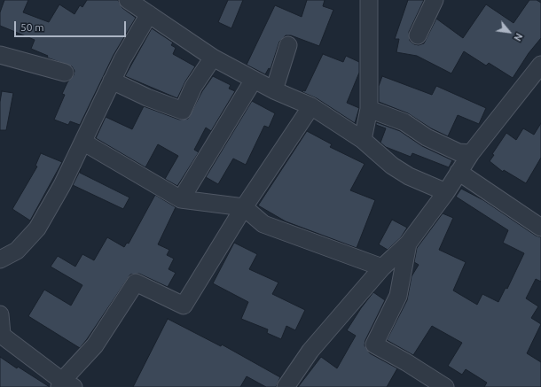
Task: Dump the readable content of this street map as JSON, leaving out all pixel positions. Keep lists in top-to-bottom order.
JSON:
{
  "scale_bar": "50 m",
  "north": "bottom right"
}
